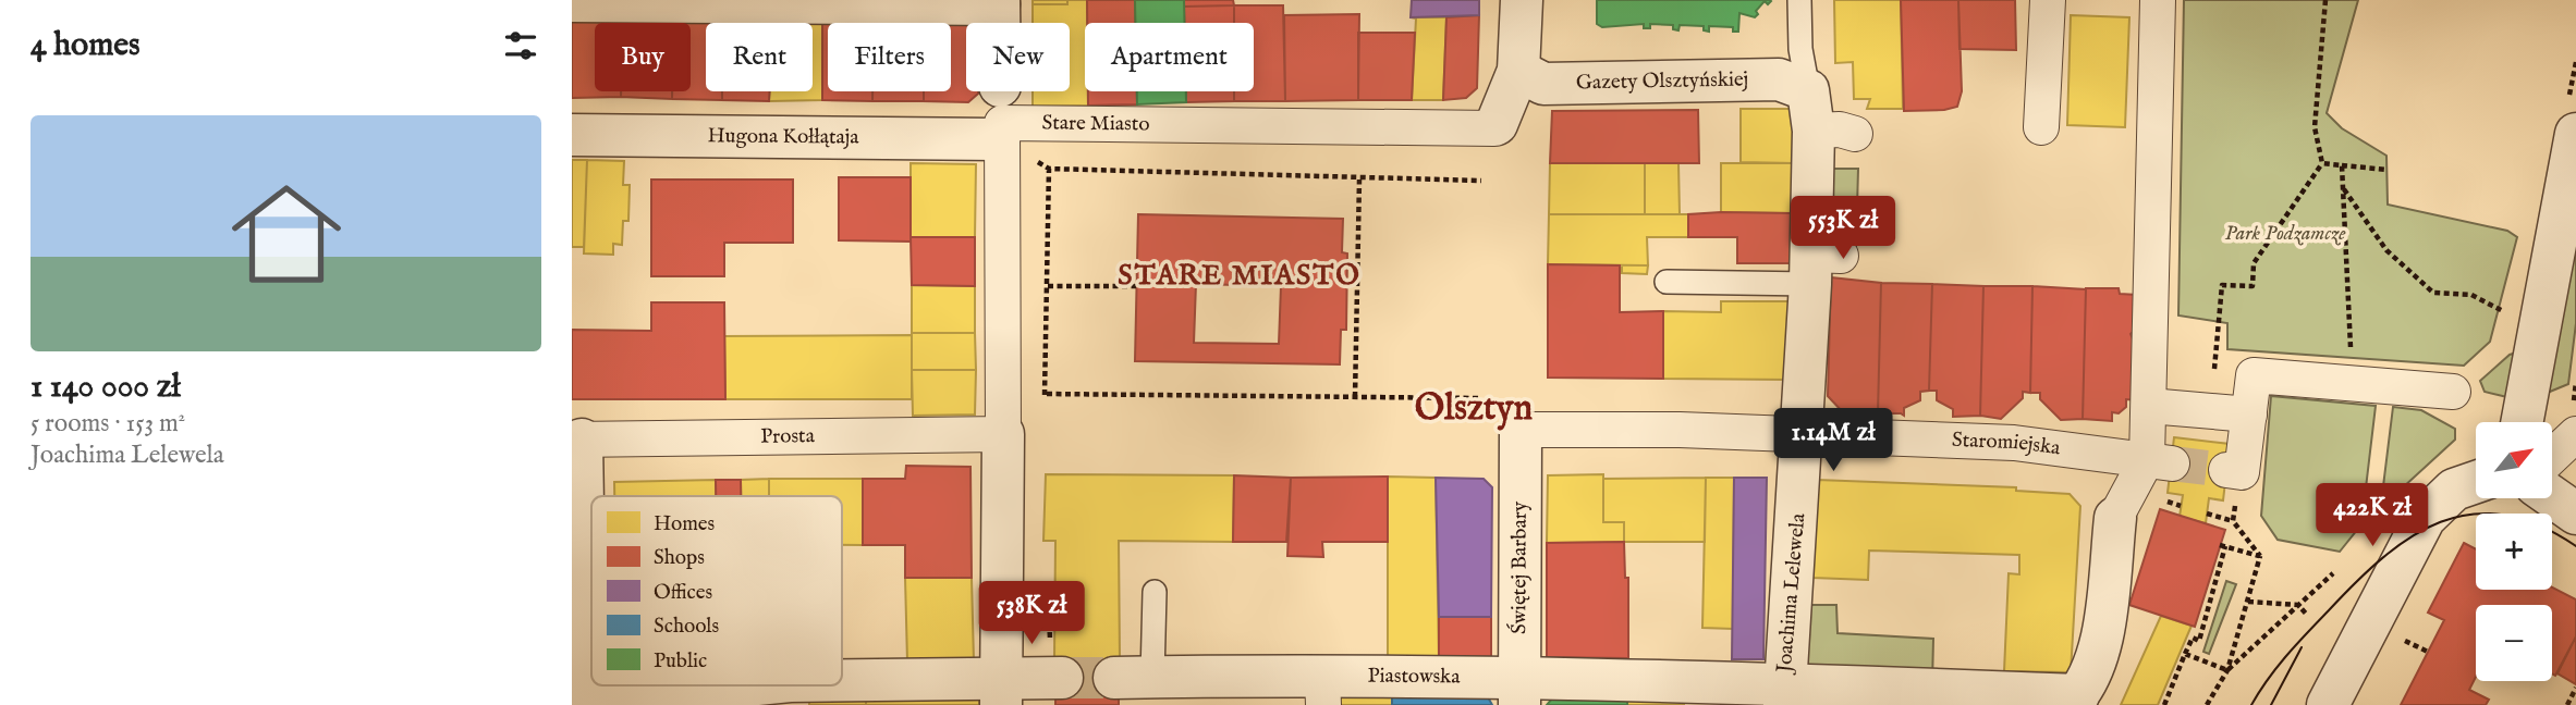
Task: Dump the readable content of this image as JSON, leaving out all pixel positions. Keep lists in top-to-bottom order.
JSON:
{
  "streets": {
    "street": [
      "Gazety Olsztyńskiej",
      "Stare Miasto",
      "Hugona Kołłątaja",
      "Prosta",
      "Staromiejska",
      "Świętej Barbary",
      "Joachima Lelewela",
      "Piastowska"
    ]
  },
  "crossings": [
    ["Gazety Olsztyńskiej", "Joachima Lelewela"],
    ["Stare Miasto", "Hugona Kołłątaja"],
    ["Staromiejska", "Świętej Barbary"],
    ["Staromiejska", "Joachima Lelewela"],
    ["Świętej Barbary", "Piastowska"],
    ["Joachima Lelewela", "Piastowska"]
  ],
  "districts": ["STARE MIASTO", "Olsztyn"],
  "parks": ["Park Podzamcze"],
  "legend": [
    "Homes",
    "Shops",
    "Offices",
    "Schools",
    "Public"
  ],
  "north": "top right",
  "page": {
    "heading": "4 homes",
    "chip": [
      "Buy",
      "Rent",
      "Filters",
      "New",
      "Apartment"
    ],
    "list": [
      {
        "name": "1 140 000 zł",
        "note": "5 rooms · 153 m² · Joachima Lelewela"
      }
    ],
    "price": [
      "553K zł",
      "1.14M zł",
      "422K zł",
      "538K zł"
    ],
    "map_buttons": ["+", "−"]
  }
}
